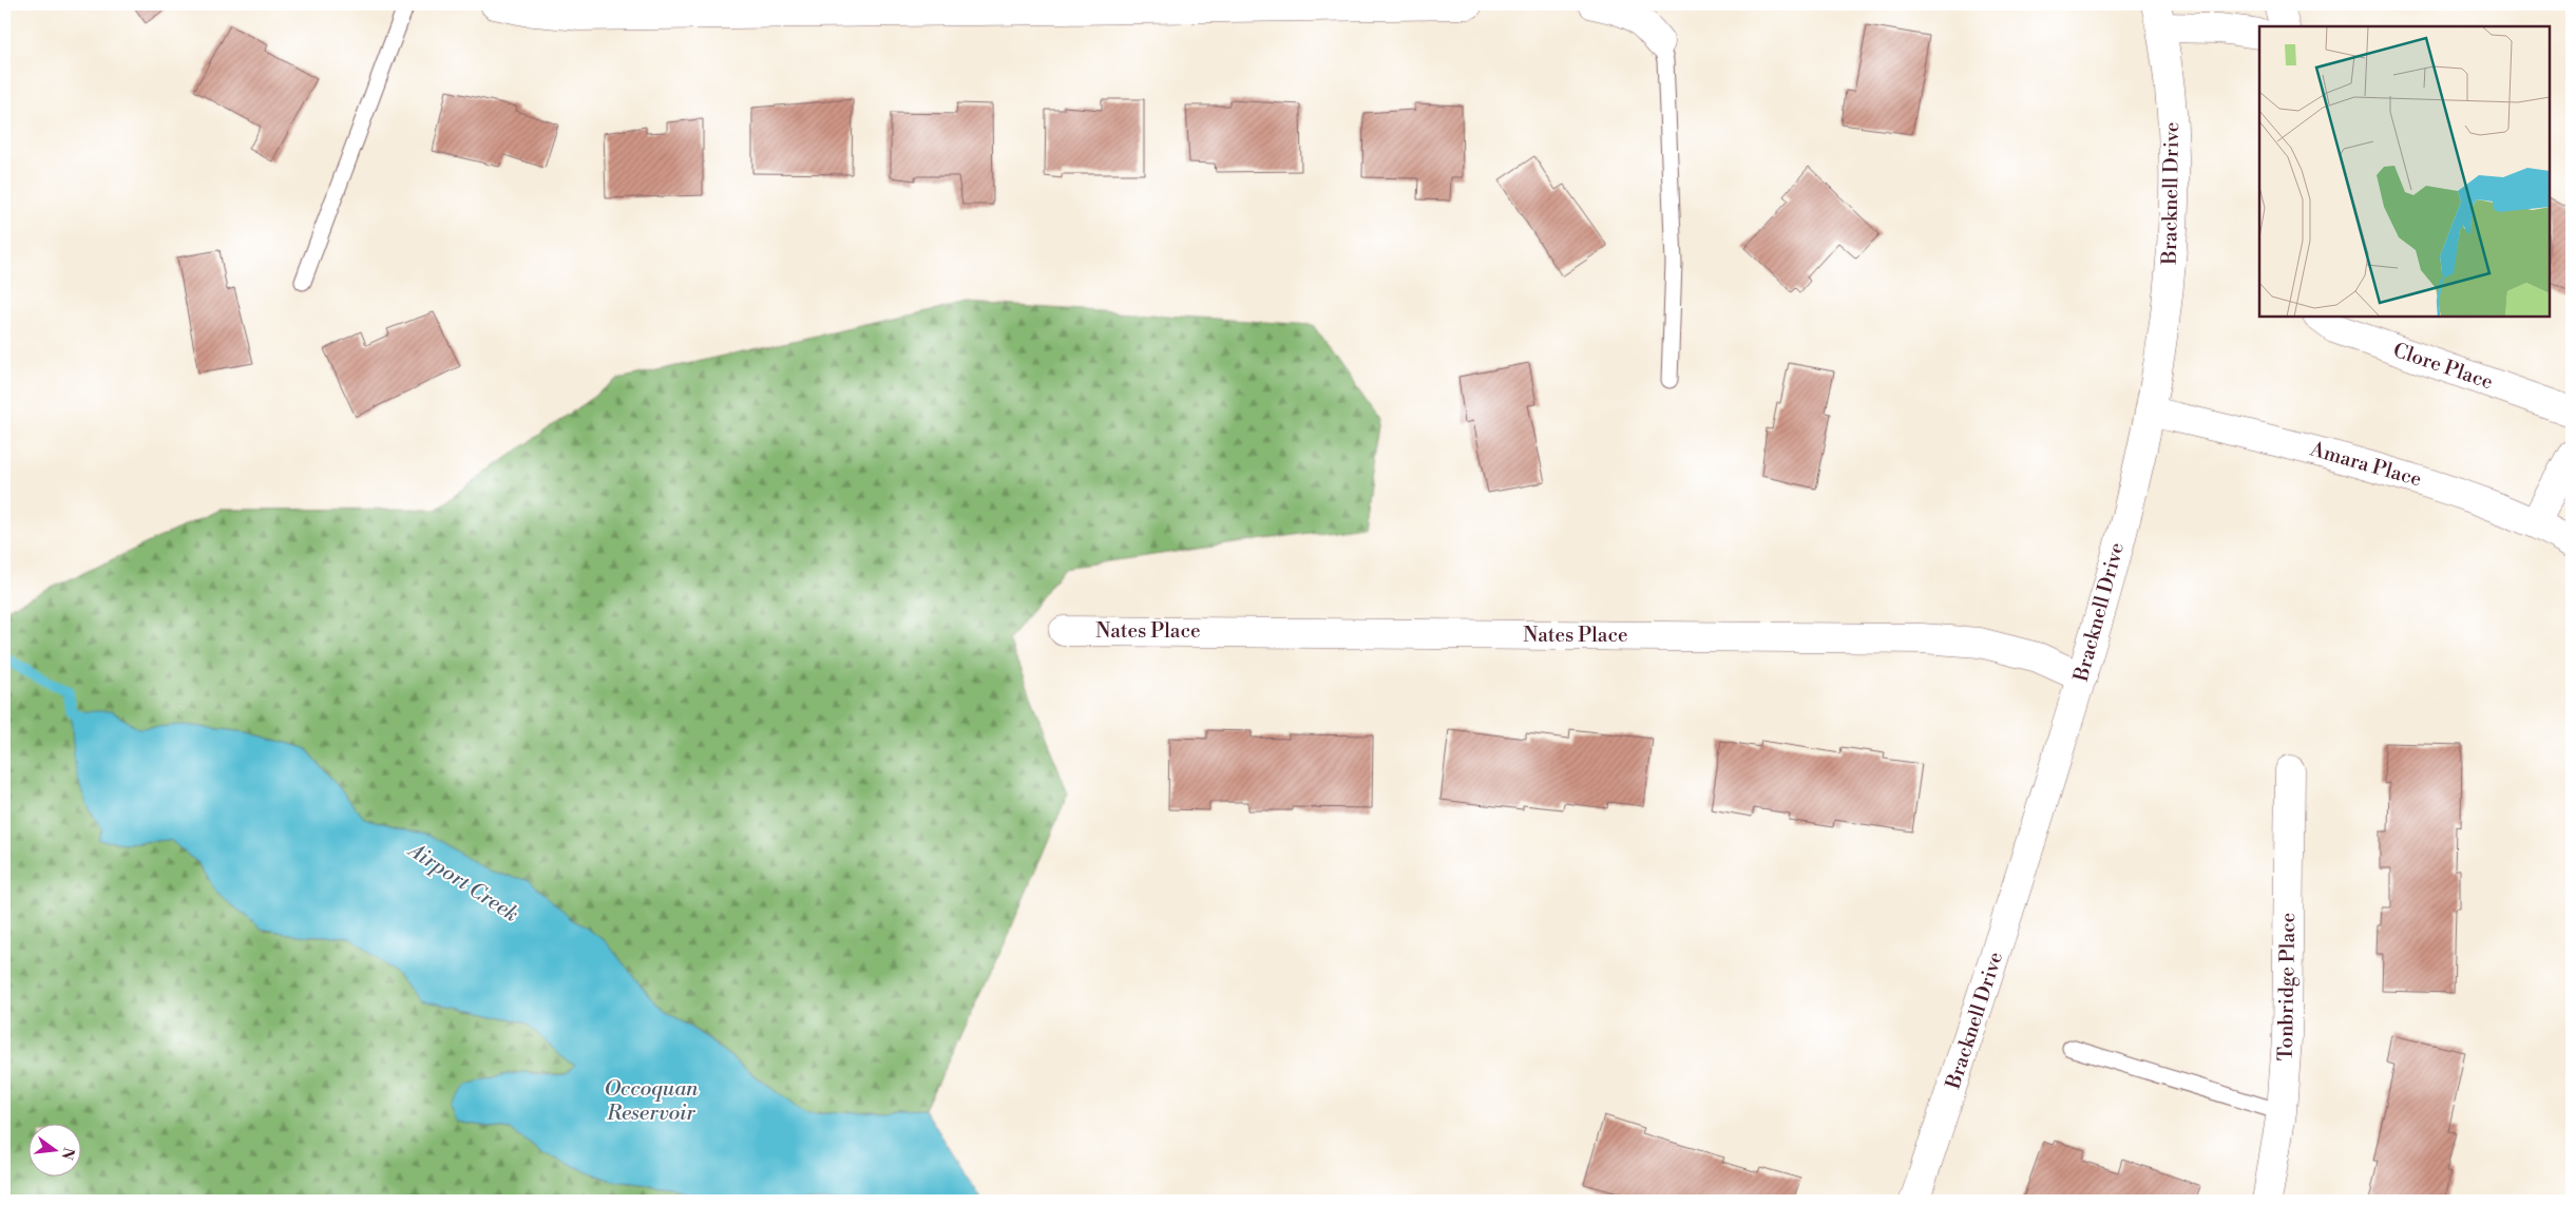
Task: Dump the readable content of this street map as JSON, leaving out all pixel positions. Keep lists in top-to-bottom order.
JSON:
{
  "streets": {
    "street": [
      "Bracknell Drive",
      "Clore Place",
      "Amara Place",
      "Nates Place",
      "Tonbridge Place"
    ]
  },
  "crossings": [
    ["Bracknell Drive", "Amara Place"],
    ["Bracknell Drive", "Nates Place"]
  ],
  "water": ["Airport Creek", "Occoquan Reservoir"],
  "north": "right"
}
